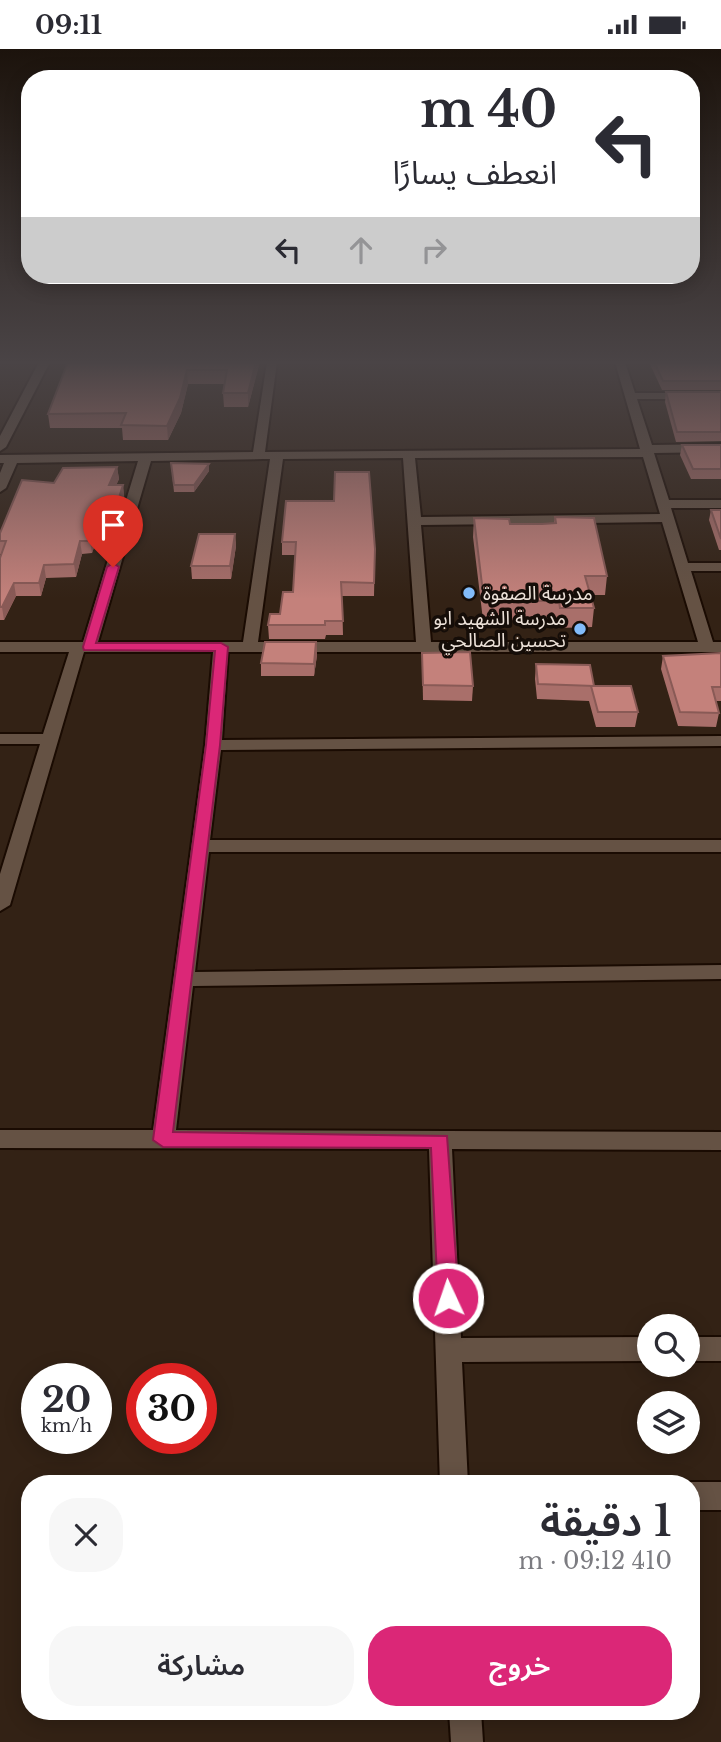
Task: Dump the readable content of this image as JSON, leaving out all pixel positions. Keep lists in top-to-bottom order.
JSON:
{
  "places": ["مدرسة الصفوة", "مدرسة الشهيد ابو تحسين الصالحي"],
  "page": {
    "status": "09:11",
    "turn": ["40 m", "انعطف يسارًا"],
    "speed": "20 km/h",
    "limit": "30",
    "heading": ["1 دقيقة", "410 m · 09:12"],
    "buttons": ["خروج", "مشاركة"]
  }
}
